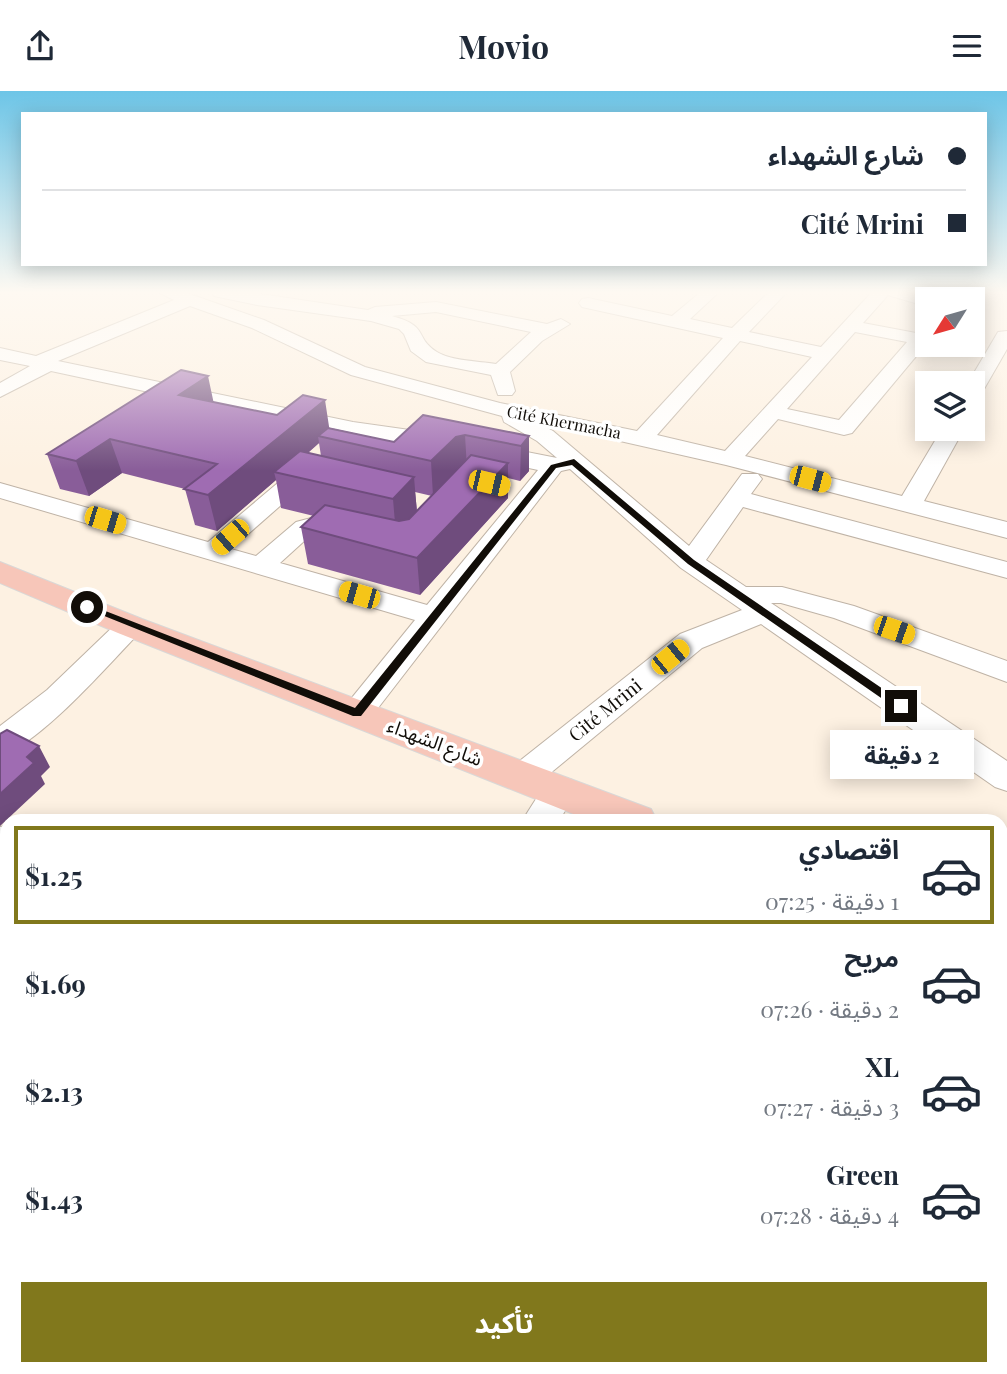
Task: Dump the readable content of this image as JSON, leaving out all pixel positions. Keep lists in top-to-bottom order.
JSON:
{
  "streets": {
    "main road": ["شارع الشهداء"],
    "street": ["Cité Khermacha", "Cité Mrini"]
  },
  "crossings": [
    ["Cité Mrini", "شارع الشهداء"]
  ],
  "north": "bottom left",
  "page": {
    "header": "Movio",
    "banner": ["شارع الشهداء", "Cité Mrini"],
    "bubble": "2 دقيقة",
    "list": [
      {
        "name": "اقتصادي",
        "note": "1 دقيقة · 07:25",
        "value": "$1.25"
      },
      {
        "name": "مريح",
        "note": "2 دقيقة · 07:26",
        "value": "$1.69"
      },
      {
        "name": "XL",
        "note": "3 دقيقة · 07:27",
        "value": "$2.13"
      },
      {
        "name": "Green",
        "note": "4 دقيقة · 07:28",
        "value": "$1.43"
      }
    ],
    "buttons": "تأكيد"
  }
}
